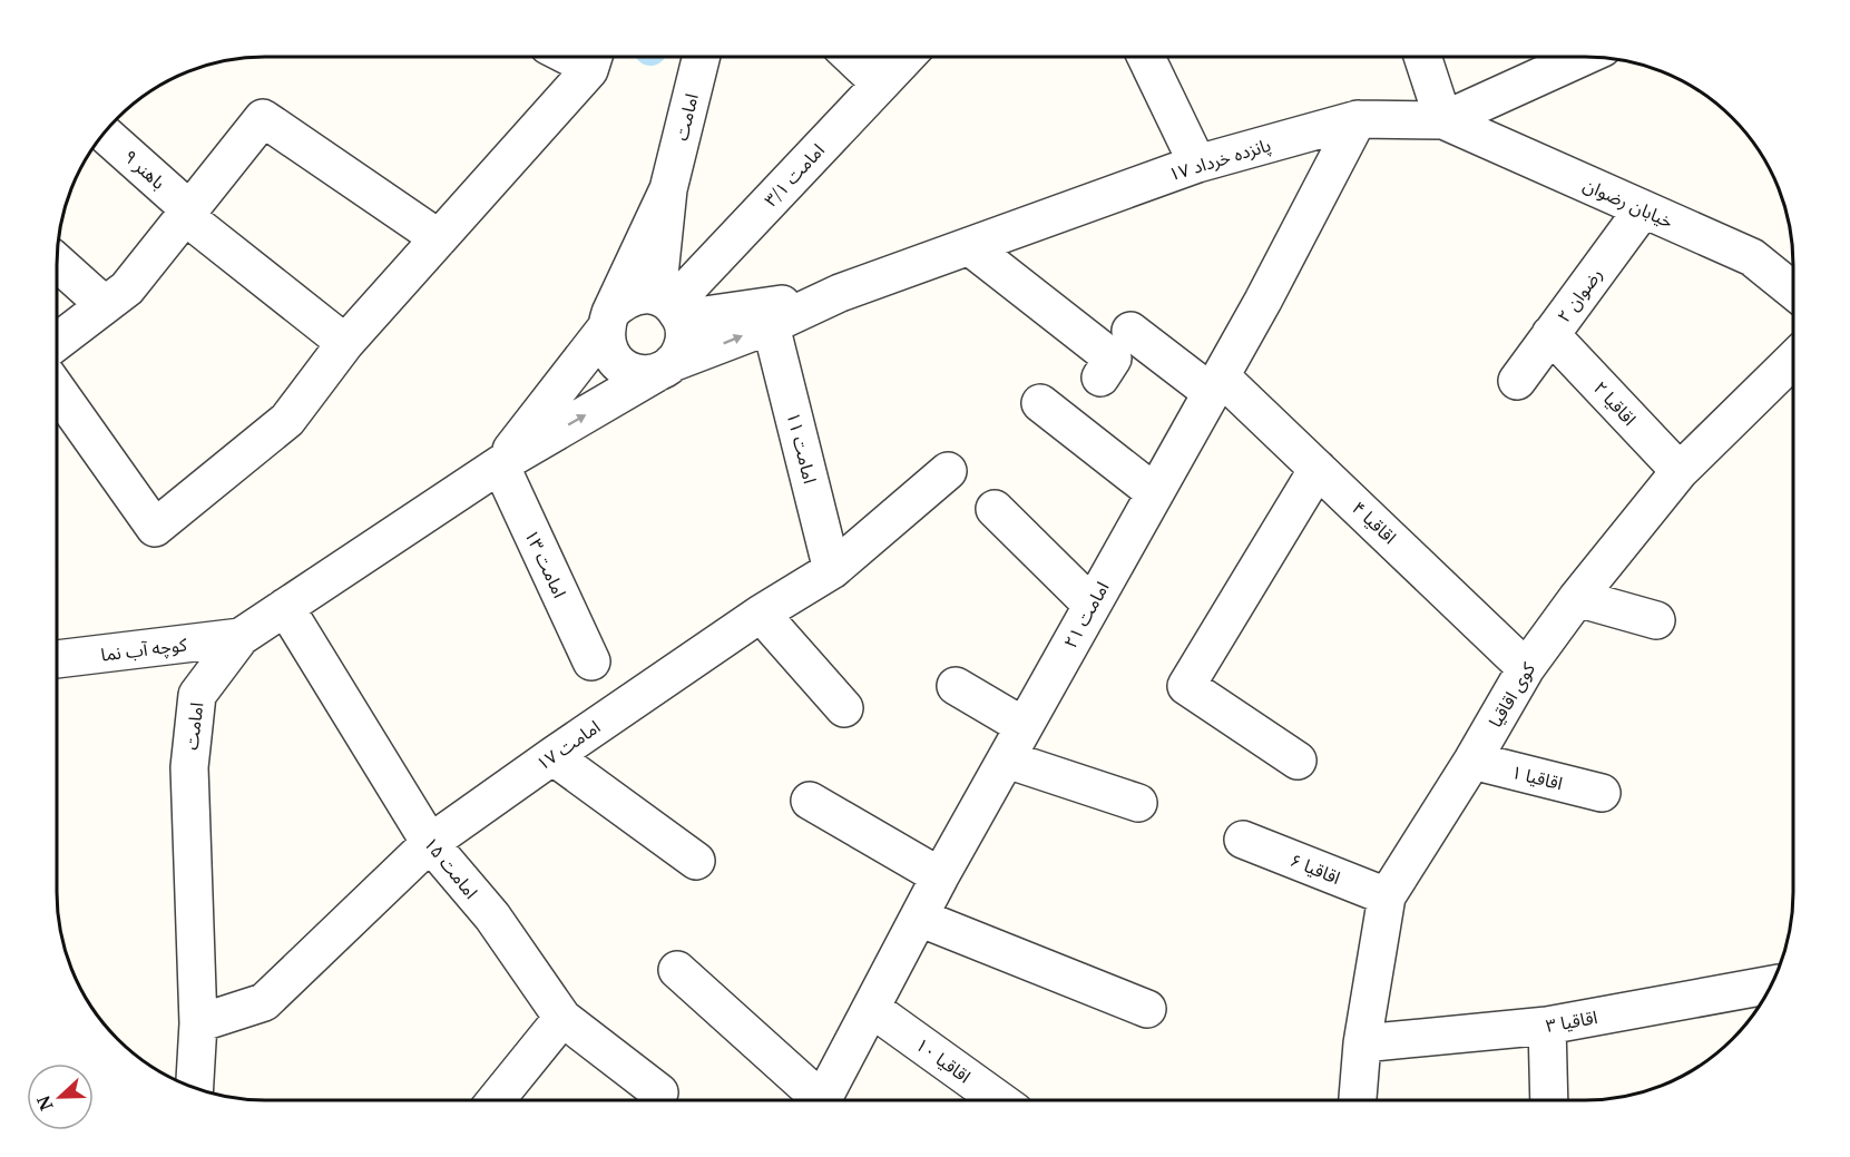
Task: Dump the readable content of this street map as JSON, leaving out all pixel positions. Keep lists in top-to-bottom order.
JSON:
{
  "streets": {
    "street": [
      "امامت",
      "پانزده خرداد ۱۷",
      "باهنر ۹",
      "امامت ۳/۱",
      "خیابان رضوان",
      "رضوان ۲",
      "اقاقیا ۲",
      "امامت ۱۱",
      "اقاقیا ۴",
      "امامت ۱۳",
      "امامت ۲۱",
      "کوچه آب نما",
      "کوی اقاقیا",
      "امامت ۱۷",
      "اقاقیا ۱",
      "امامت ۱۵",
      "اقاقیا ۶",
      "اقاقیا ۳",
      "اقاقیا ۱۰"
    ]
  },
  "crossings": [
    ["امامت", "پانزده خرداد ۱۷"],
    ["امامت", "امامت ۳/۱"],
    ["امامت", "امامت ۱۳"],
    ["امامت", "کوچه آب نما"],
    ["امامت", "امامت ۱۷"],
    ["امامت", "امامت ۱۵"],
    ["پانزده خرداد ۱۷", "امامت ۳/۱"],
    ["پانزده خرداد ۱۷", "خیابان رضوان"],
    ["پانزده خرداد ۱۷", "امامت ۱۱"],
    ["پانزده خرداد ۱۷", "امامت ۲۱"],
    ["خیابان رضوان", "رضوان ۲"],
    ["رضوان ۲", "اقاقیا ۲"],
    ["اقاقیا ۲", "کوی اقاقیا"],
    ["امامت ۱۱", "امامت ۱۷"],
    ["اقاقیا ۴", "امامت ۲۱"],
    ["اقاقیا ۴", "کوی اقاقیا"],
    ["امامت ۲۱", "اقاقیا ۱۰"],
    ["کوی اقاقیا", "اقاقیا ۱"],
    ["کوی اقاقیا", "اقاقیا ۶"],
    ["کوی اقاقیا", "اقاقیا ۳"],
    ["امامت ۱۷", "امامت ۱۵"]
  ],
  "north": "left"
}
